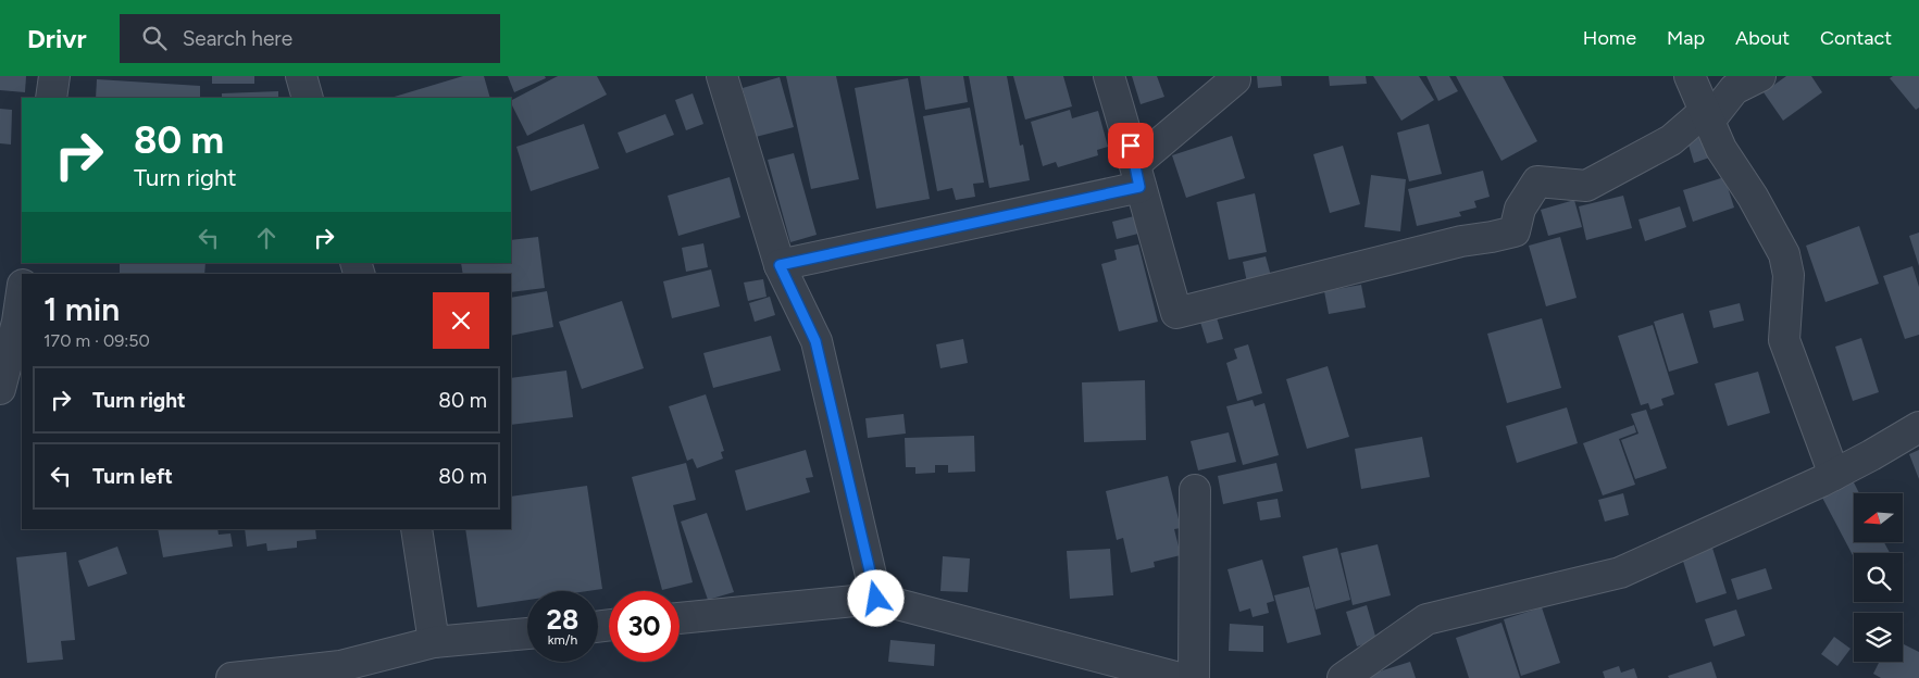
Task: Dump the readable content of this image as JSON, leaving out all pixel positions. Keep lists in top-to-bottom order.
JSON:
{
  "north": "left",
  "page": {
    "header": "Drivr",
    "search": "Search here",
    "nav": [
      "Home",
      "Map",
      "About",
      "Contact"
    ],
    "turn": ["80 m", "Turn right"],
    "heading": ["1 min", "170 m · 09:50"],
    "list": [
      {
        "name": "Turn right",
        "value": "80 m"
      },
      {
        "name": "Turn left",
        "value": "80 m"
      }
    ],
    "speed": "28 km/h",
    "limit": "30"
  }
}
